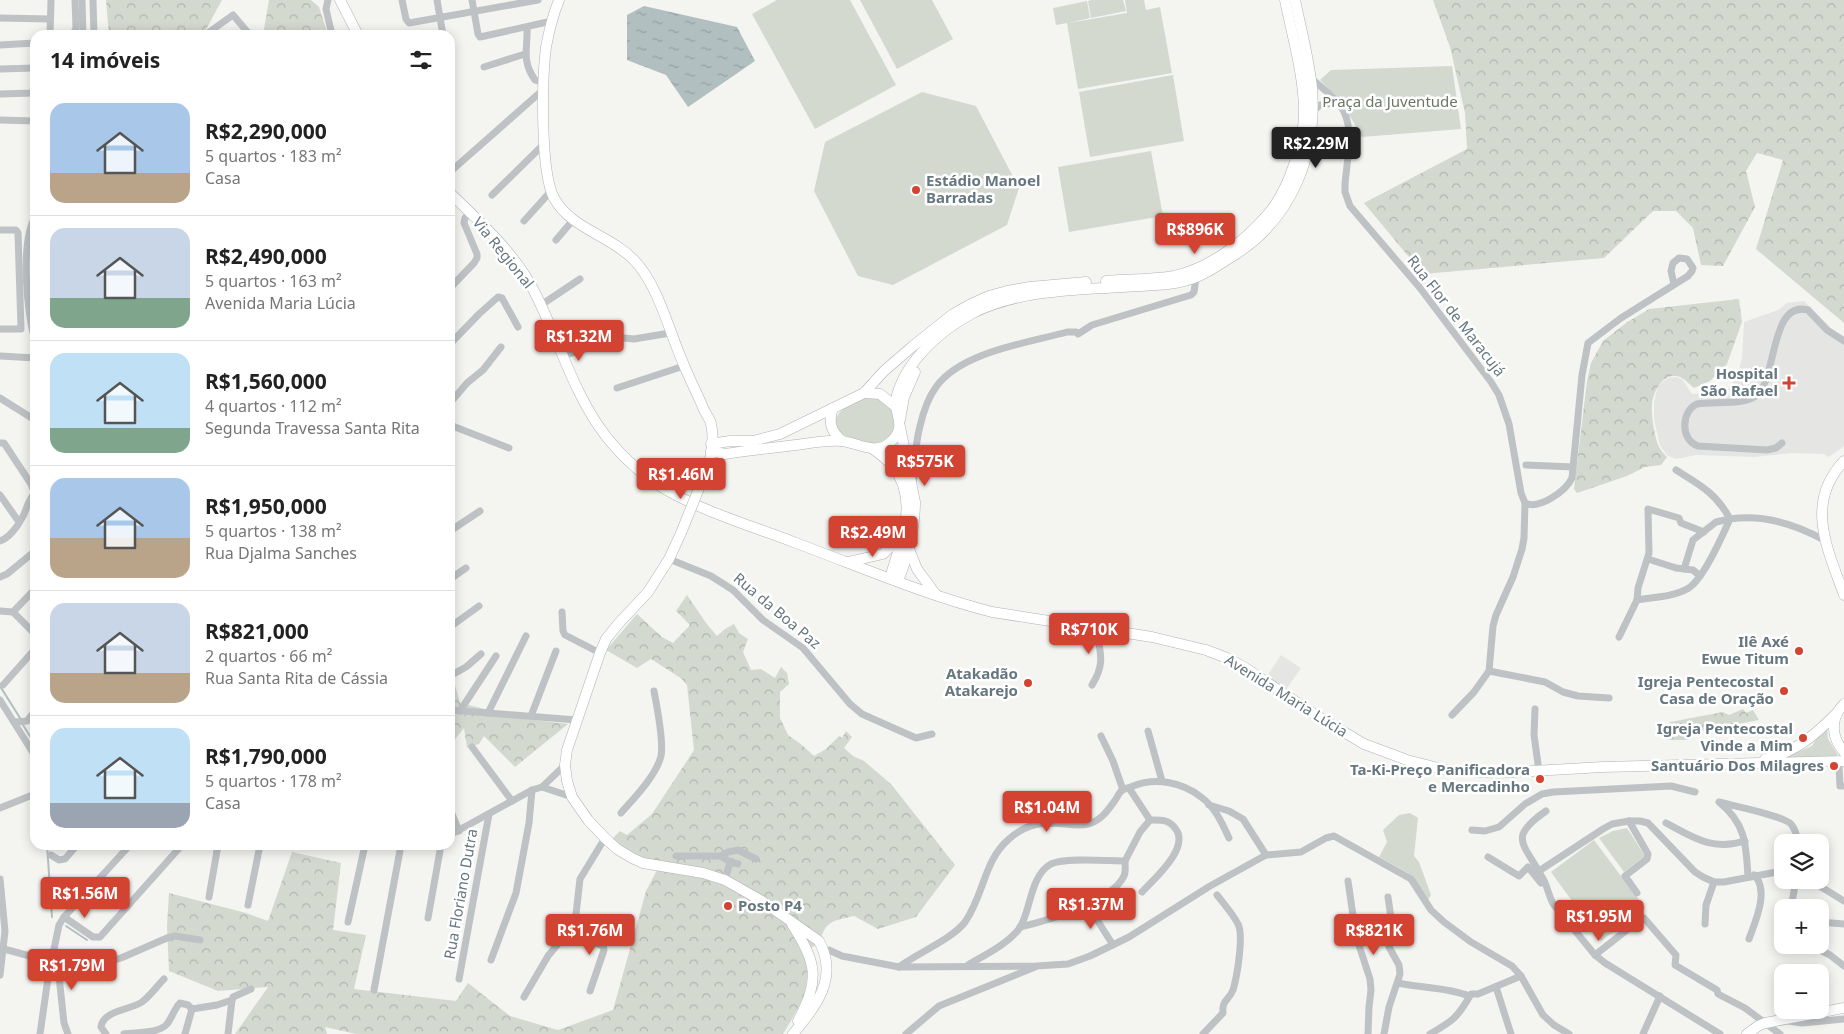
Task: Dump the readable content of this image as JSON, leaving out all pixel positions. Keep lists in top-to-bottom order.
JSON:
{
  "streets": {
    "main road": ["Via Regional", "Avenida Maria Lúcia"],
    "street": ["Rua Flor de Maracujá", "Rua da Boa Paz", "Rua Floriano Dutra"]
  },
  "crossings": [
    ["Via Regional", "Avenida Maria Lúcia"]
  ],
  "parks": ["Praça da Juventude"],
  "places": {
    "other": [
      "Estádio Manoel Barradas",
      "Ilê Axé Ewue Titum",
      "Atakadão Atakarejo",
      "Igreja Pentecostal Casa de Oração",
      "Igreja Pentecostal Vinde a Mim",
      "Santuário Dos Milagres",
      "Ta-Ki-Preço Panificadora e Mercadinho",
      "Posto P4"
    ],
    "health": ["Hospital São Rafael"]
  },
  "page": {
    "heading": "14 imóveis",
    "list": [
      {
        "name": "R$2,290,000",
        "note": "5 quartos · 183 m² · Casa"
      },
      {
        "name": "R$2,490,000",
        "note": "5 quartos · 163 m² · Avenida Maria Lúcia"
      },
      {
        "name": "R$1,560,000",
        "note": "4 quartos · 112 m² · Segunda Travessa Santa Rita"
      },
      {
        "name": "R$1,950,000",
        "note": "5 quartos · 138 m² · Rua Djalma Sanches"
      },
      {
        "name": "R$821,000",
        "note": "2 quartos · 66 m² · Rua Santa Rita de Cássia"
      },
      {
        "name": "R$1,790,000",
        "note": "5 quartos · 178 m² · Casa"
      }
    ],
    "price": [
      "R$2.29M",
      "R$896K",
      "R$1.32M",
      "R$575K",
      "R$1.46M",
      "R$2.49M",
      "R$710K",
      "R$1.04M",
      "R$1.56M",
      "R$1.37M",
      "R$1.95M",
      "R$1.76M",
      "R$821K",
      "R$1.79M"
    ],
    "map_buttons": ["+", "−"]
  }
}
